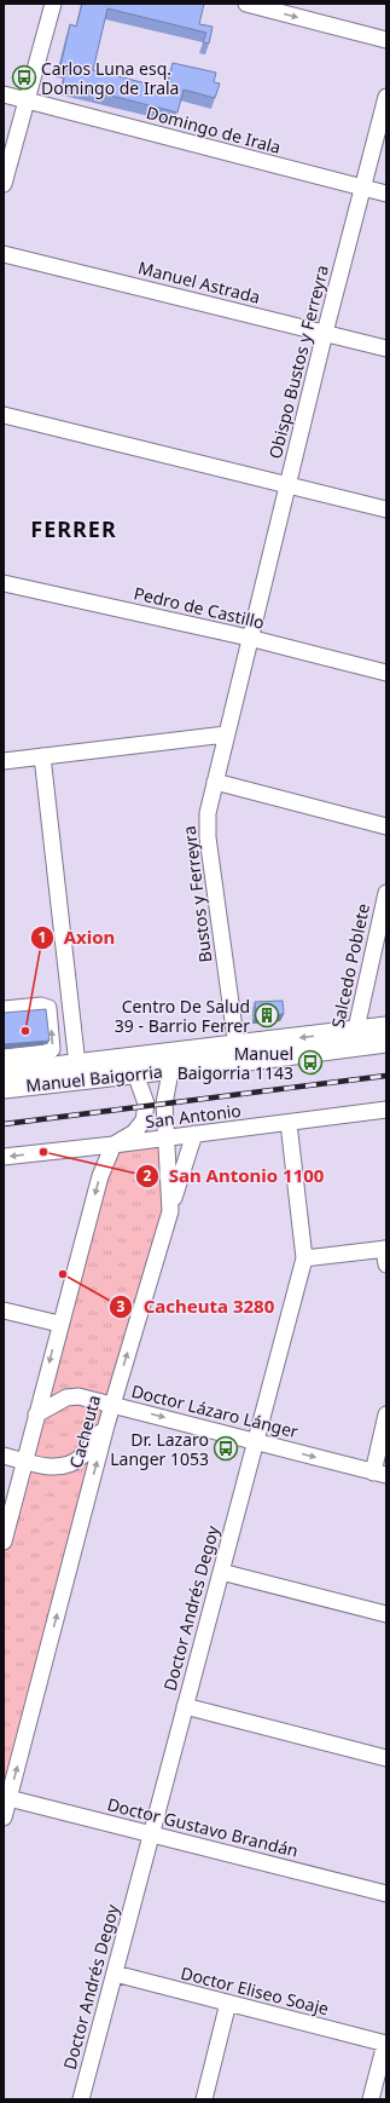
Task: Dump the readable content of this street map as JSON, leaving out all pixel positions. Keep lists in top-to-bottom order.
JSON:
{
  "streets": {
    "main road": ["Manuel Baigorria"],
    "street": [
      "Domingo de Irala",
      "Manuel Astrada",
      "Obispo Bustos y Ferreyra",
      "Pedro de Castillo",
      "Bustos y Ferreyra",
      "Salcedo Poblete",
      "San Antonio",
      "Doctor Lázaro Lánger",
      "Cacheuta",
      "Doctor Andrés Degoy",
      "Doctor Gustavo Brandán",
      "Doctor Eliseo Soaje"
    ]
  },
  "crossings": [
    ["Domingo de Irala", "Obispo Bustos y Ferreyra"],
    ["Manuel Astrada", "Obispo Bustos y Ferreyra"],
    ["Obispo Bustos y Ferreyra", "Pedro de Castillo"],
    ["Obispo Bustos y Ferreyra", "Bustos y Ferreyra"],
    ["Pedro de Castillo", "Bustos y Ferreyra"],
    ["Bustos y Ferreyra", "Manuel Baigorria"],
    ["Salcedo Poblete", "Manuel Baigorria"],
    ["Manuel Baigorria", "Cacheuta"],
    ["San Antonio", "Cacheuta"],
    ["San Antonio", "Doctor Andrés Degoy"],
    ["Doctor Lázaro Lánger", "Cacheuta"],
    ["Doctor Lázaro Lánger", "Doctor Andrés Degoy"],
    ["Cacheuta", "Doctor Gustavo Brandán"],
    ["Doctor Andrés Degoy", "Doctor Gustavo Brandán"],
    ["Doctor Andrés Degoy", "Doctor Eliseo Soaje"]
  ],
  "districts": ["FERRER"],
  "places": {
    "bus stop": ["Carlos Luna esq. Domingo de Irala", "Manuel Baigorria 1143", "Dr. Lazaro Langer 1053"],
    "building": ["Centro De Salud 39 - Barrio Ferrer"],
    "other": ["Axion", "San Antonio 1100", "Cacheuta 3280"]
  }
}
